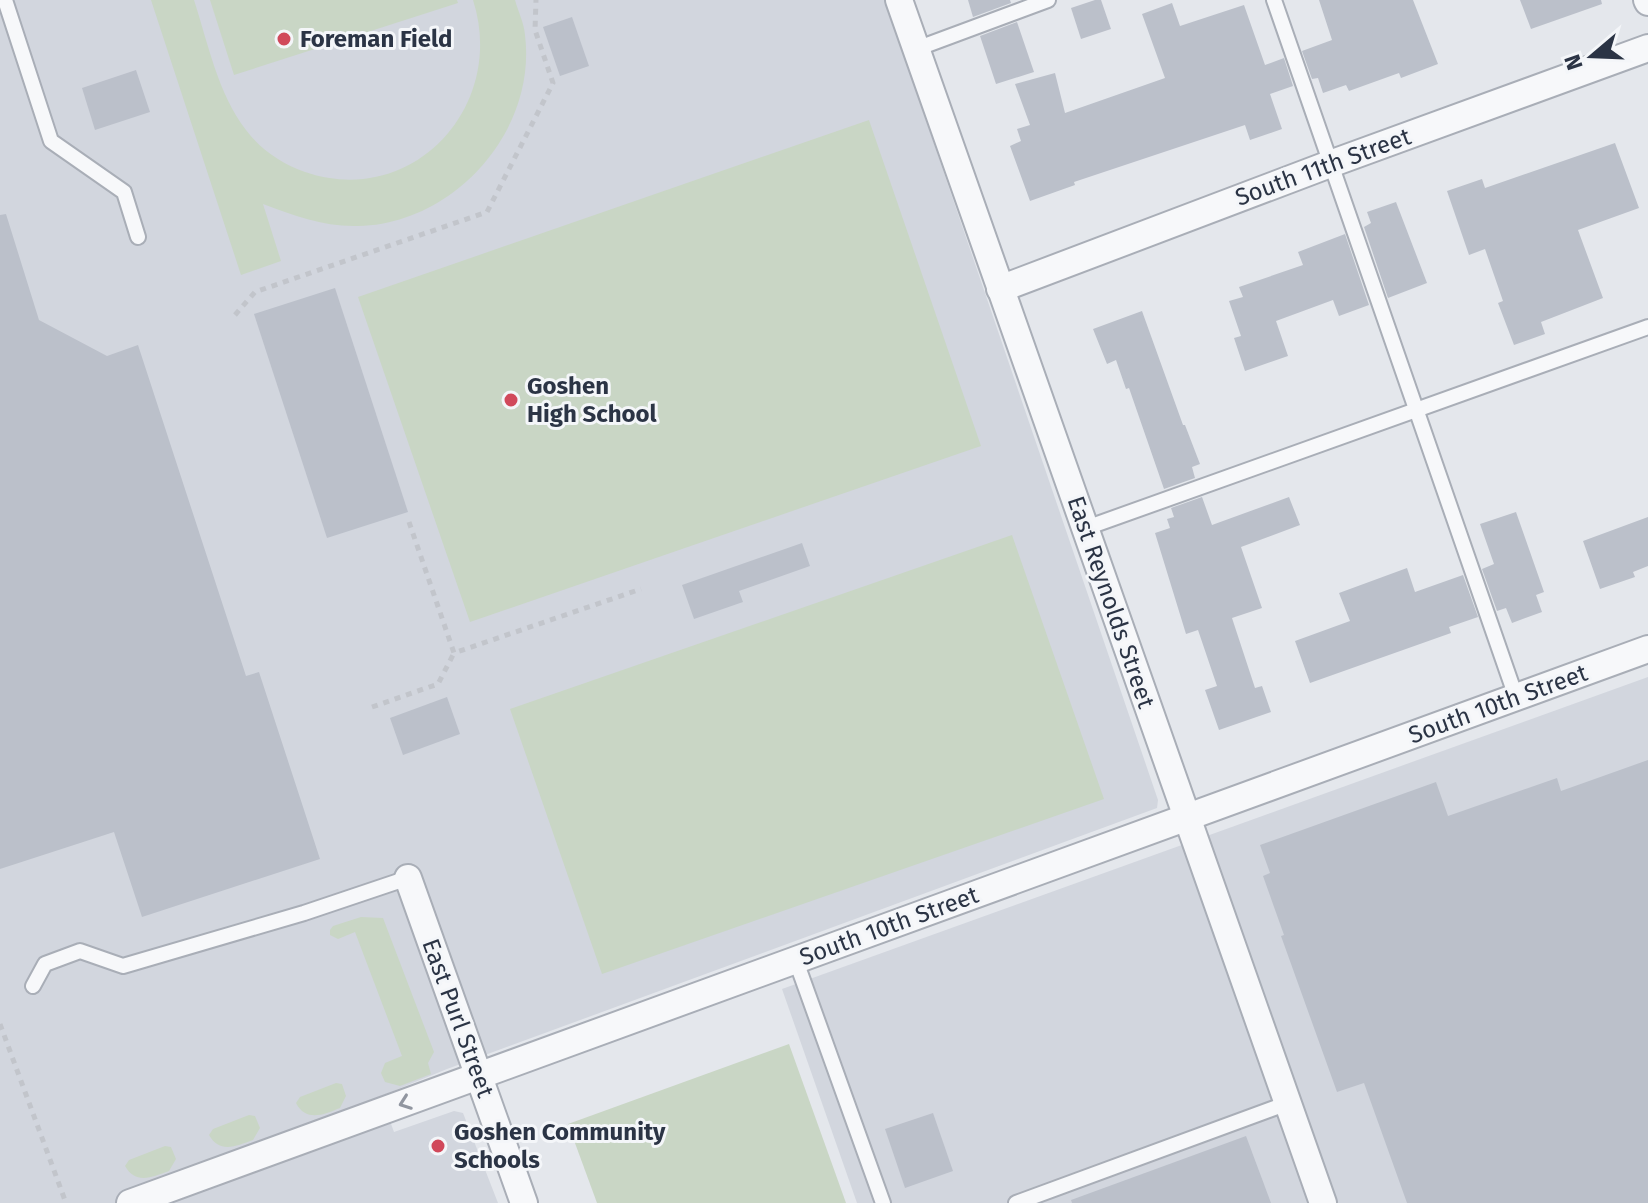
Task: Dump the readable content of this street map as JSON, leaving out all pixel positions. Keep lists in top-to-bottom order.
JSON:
{
  "streets": {
    "street": [
      "South 11th Street",
      "East Reynolds Street",
      "South 10th Street",
      "East Purl Street"
    ]
  },
  "crossings": [
    ["South 11th Street", "East Reynolds Street"],
    ["East Reynolds Street", "South 10th Street"],
    ["South 10th Street", "East Purl Street"]
  ],
  "places": ["Foreman Field", "Goshen High School", "Goshen Community Schools"],
  "north": "left"
}
